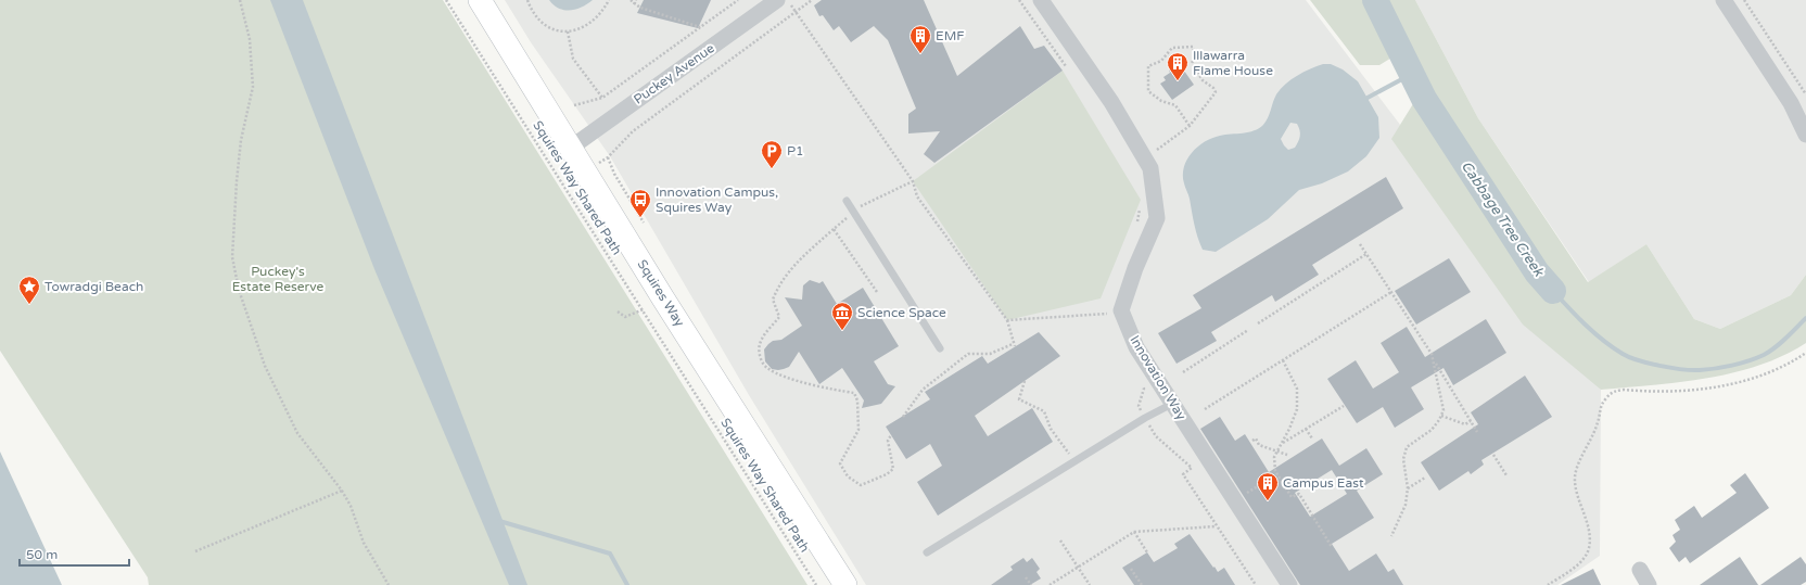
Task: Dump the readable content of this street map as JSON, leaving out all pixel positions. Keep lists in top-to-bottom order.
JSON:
{
  "streets": {
    "main road": ["Squires Way"],
    "street": ["Puckey Avenue", "Innovation Way"],
    "path": ["Squires Way Shared Path"]
  },
  "crossings": [
    ["Puckey Avenue", "Squires Way"]
  ],
  "water": ["Cabbage Tree Creek"],
  "parks": ["Puckey's Estate Reserve"],
  "places": {
    "building": ["EMF", "Illawarra Flame House", "Campus East"],
    "parking": ["P1"],
    "bus stop": ["Innovation Campus, Squires Way"],
    "place": ["Towradgi Beach"],
    "museum": ["Science Space"]
  },
  "scale_bar": "50 m"
}
